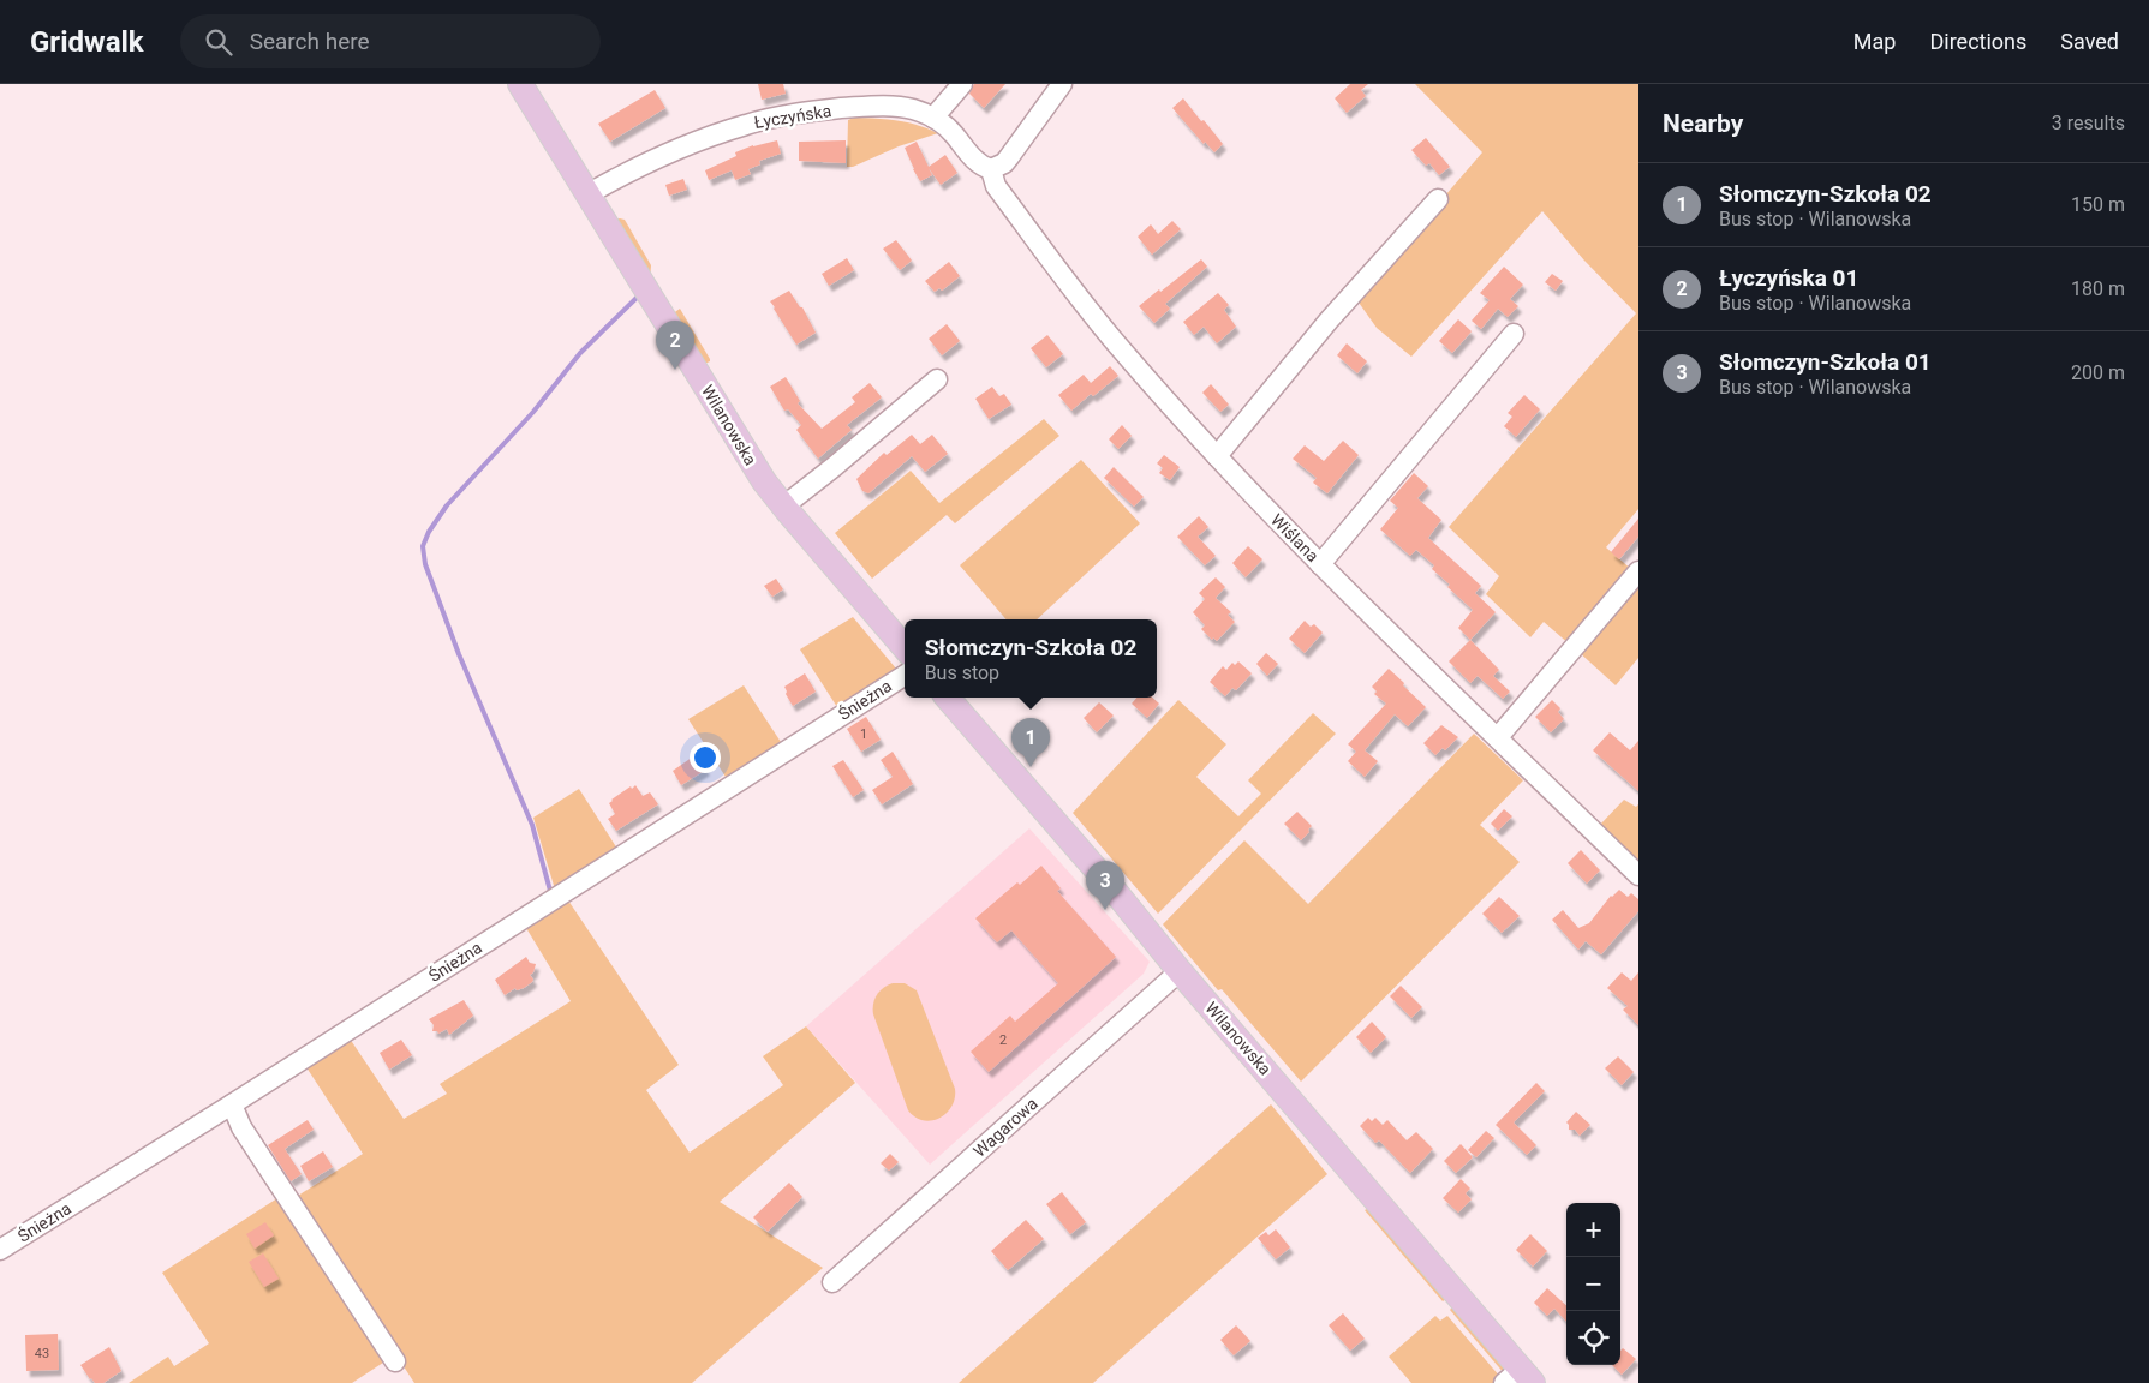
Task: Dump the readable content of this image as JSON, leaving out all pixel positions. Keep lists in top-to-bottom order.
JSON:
{
  "streets": {
    "main road": ["Wilanowska"],
    "street": [
      "Łyczyńska",
      "Wiślana",
      "Śnieżna",
      "Wagarowa"
    ]
  },
  "crossings": [
    ["Łyczyńska", "Wilanowska"],
    ["Łyczyńska", "Wiślana"],
    ["Wilanowska", "Wagarowa"]
  ],
  "house_numbers": ["1", "2", "43"],
  "page": {
    "header": "Gridwalk",
    "search": "Search here",
    "nav": ["Map", "Directions", "Saved"],
    "heading": ["Nearby", "3 results"],
    "list": [
      {
        "mark": "1",
        "name": "Słomczyn-Szkoła 02",
        "note": "Bus stop · Wilanowska",
        "value": "150 m"
      },
      {
        "mark": "2",
        "name": "Łyczyńska 01",
        "note": "Bus stop · Wilanowska",
        "value": "180 m"
      },
      {
        "mark": "3",
        "name": "Słomczyn-Szkoła 01",
        "note": "Bus stop · Wilanowska",
        "value": "200 m"
      }
    ],
    "pins": ["2", "1", "3"],
    "popup": ["Słomczyn-Szkoła 02", "Bus stop"],
    "map_buttons": ["+", "−"]
  }
}
